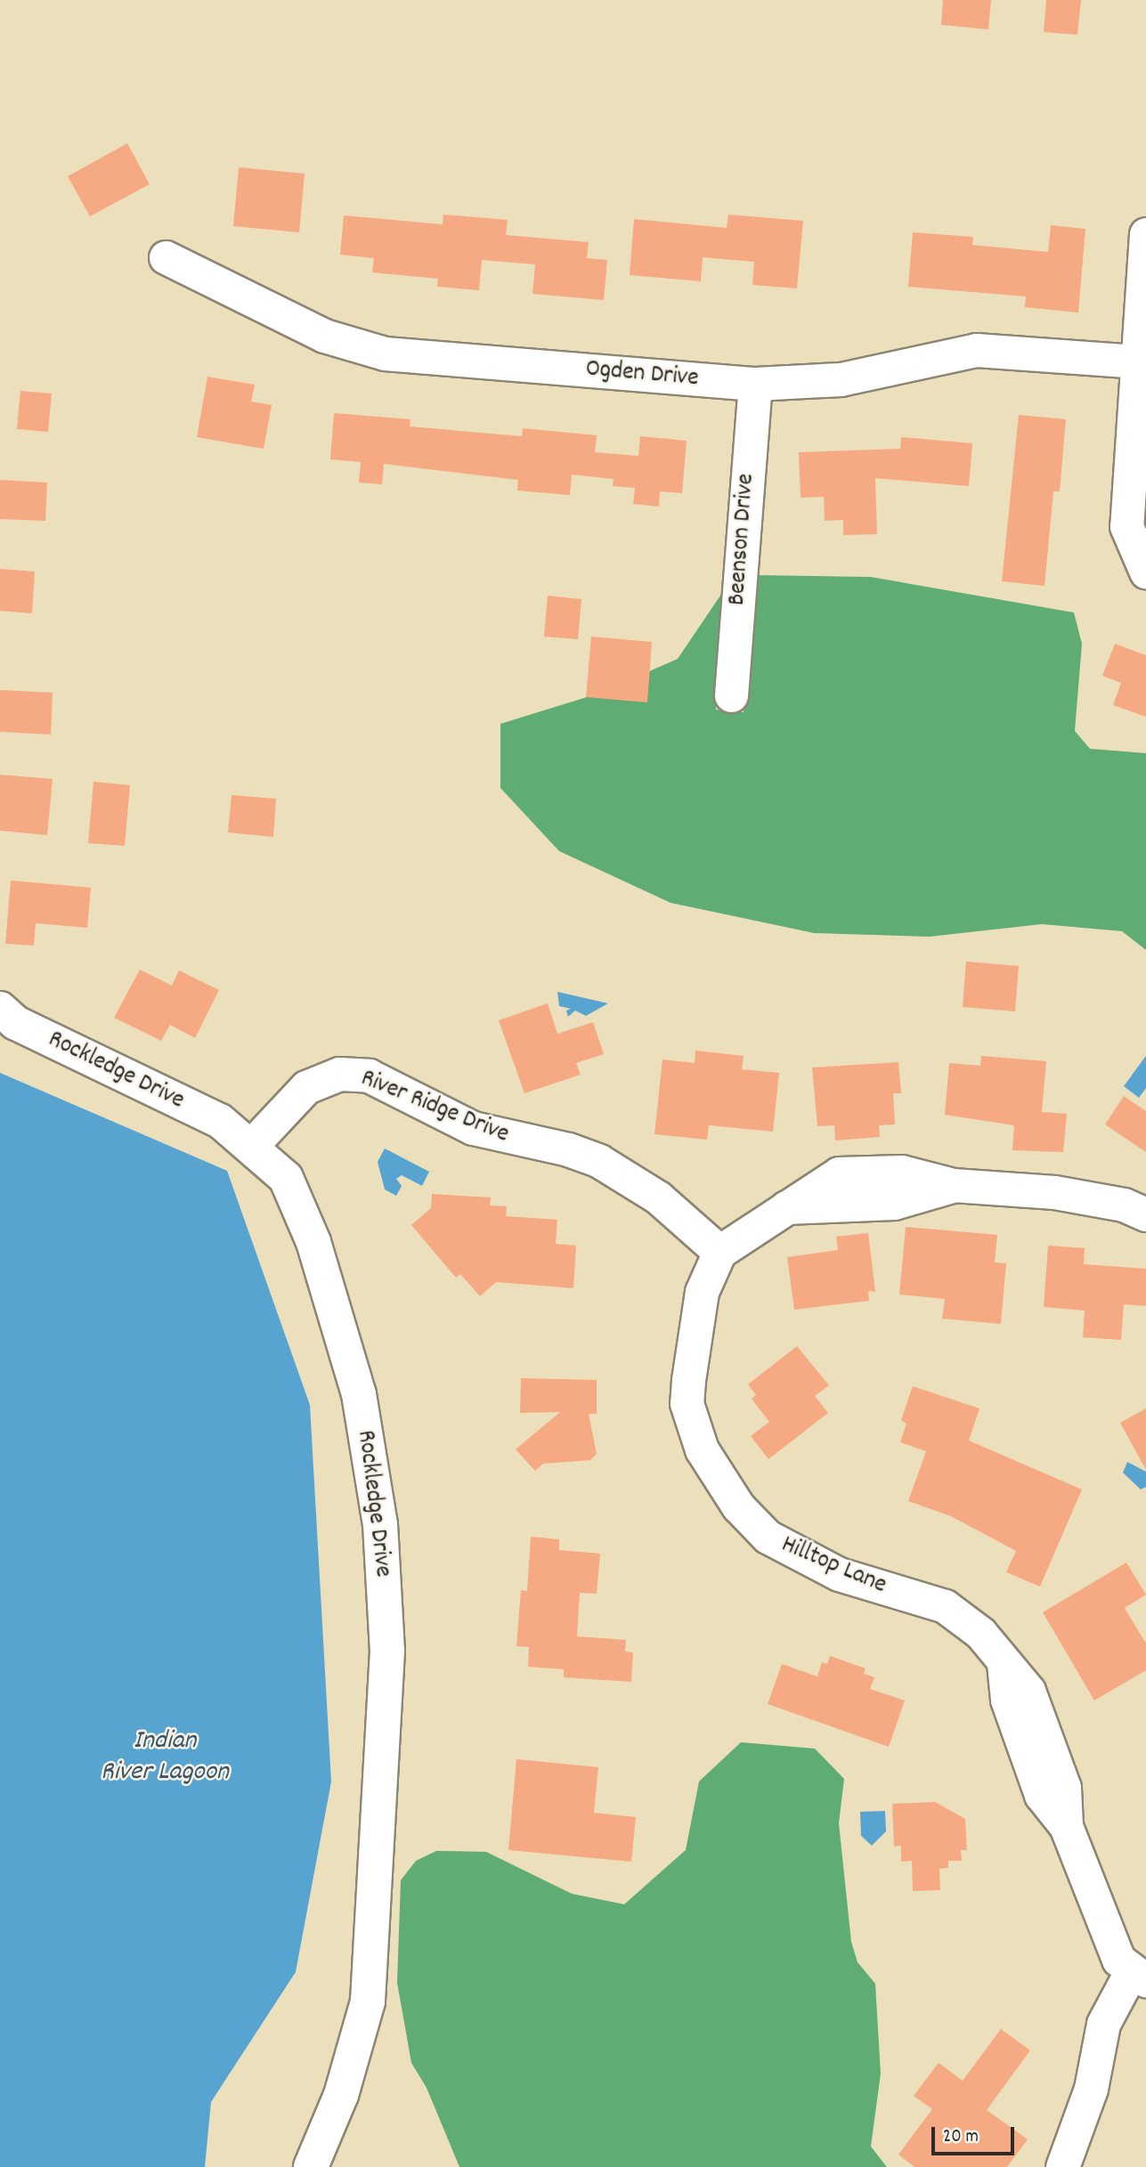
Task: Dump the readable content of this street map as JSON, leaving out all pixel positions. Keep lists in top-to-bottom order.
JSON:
{
  "streets": {
    "street": [
      "Ogden Drive",
      "Beenson Drive",
      "Rockledge Drive",
      "River Ridge Drive",
      "Hilltop Lane"
    ]
  },
  "crossings": [
    ["Ogden Drive", "Beenson Drive"],
    ["Rockledge Drive", "River Ridge Drive"],
    ["River Ridge Drive", "Hilltop Lane"]
  ],
  "water": ["Indian River Lagoon"],
  "scale_bar": "20 m"
}
